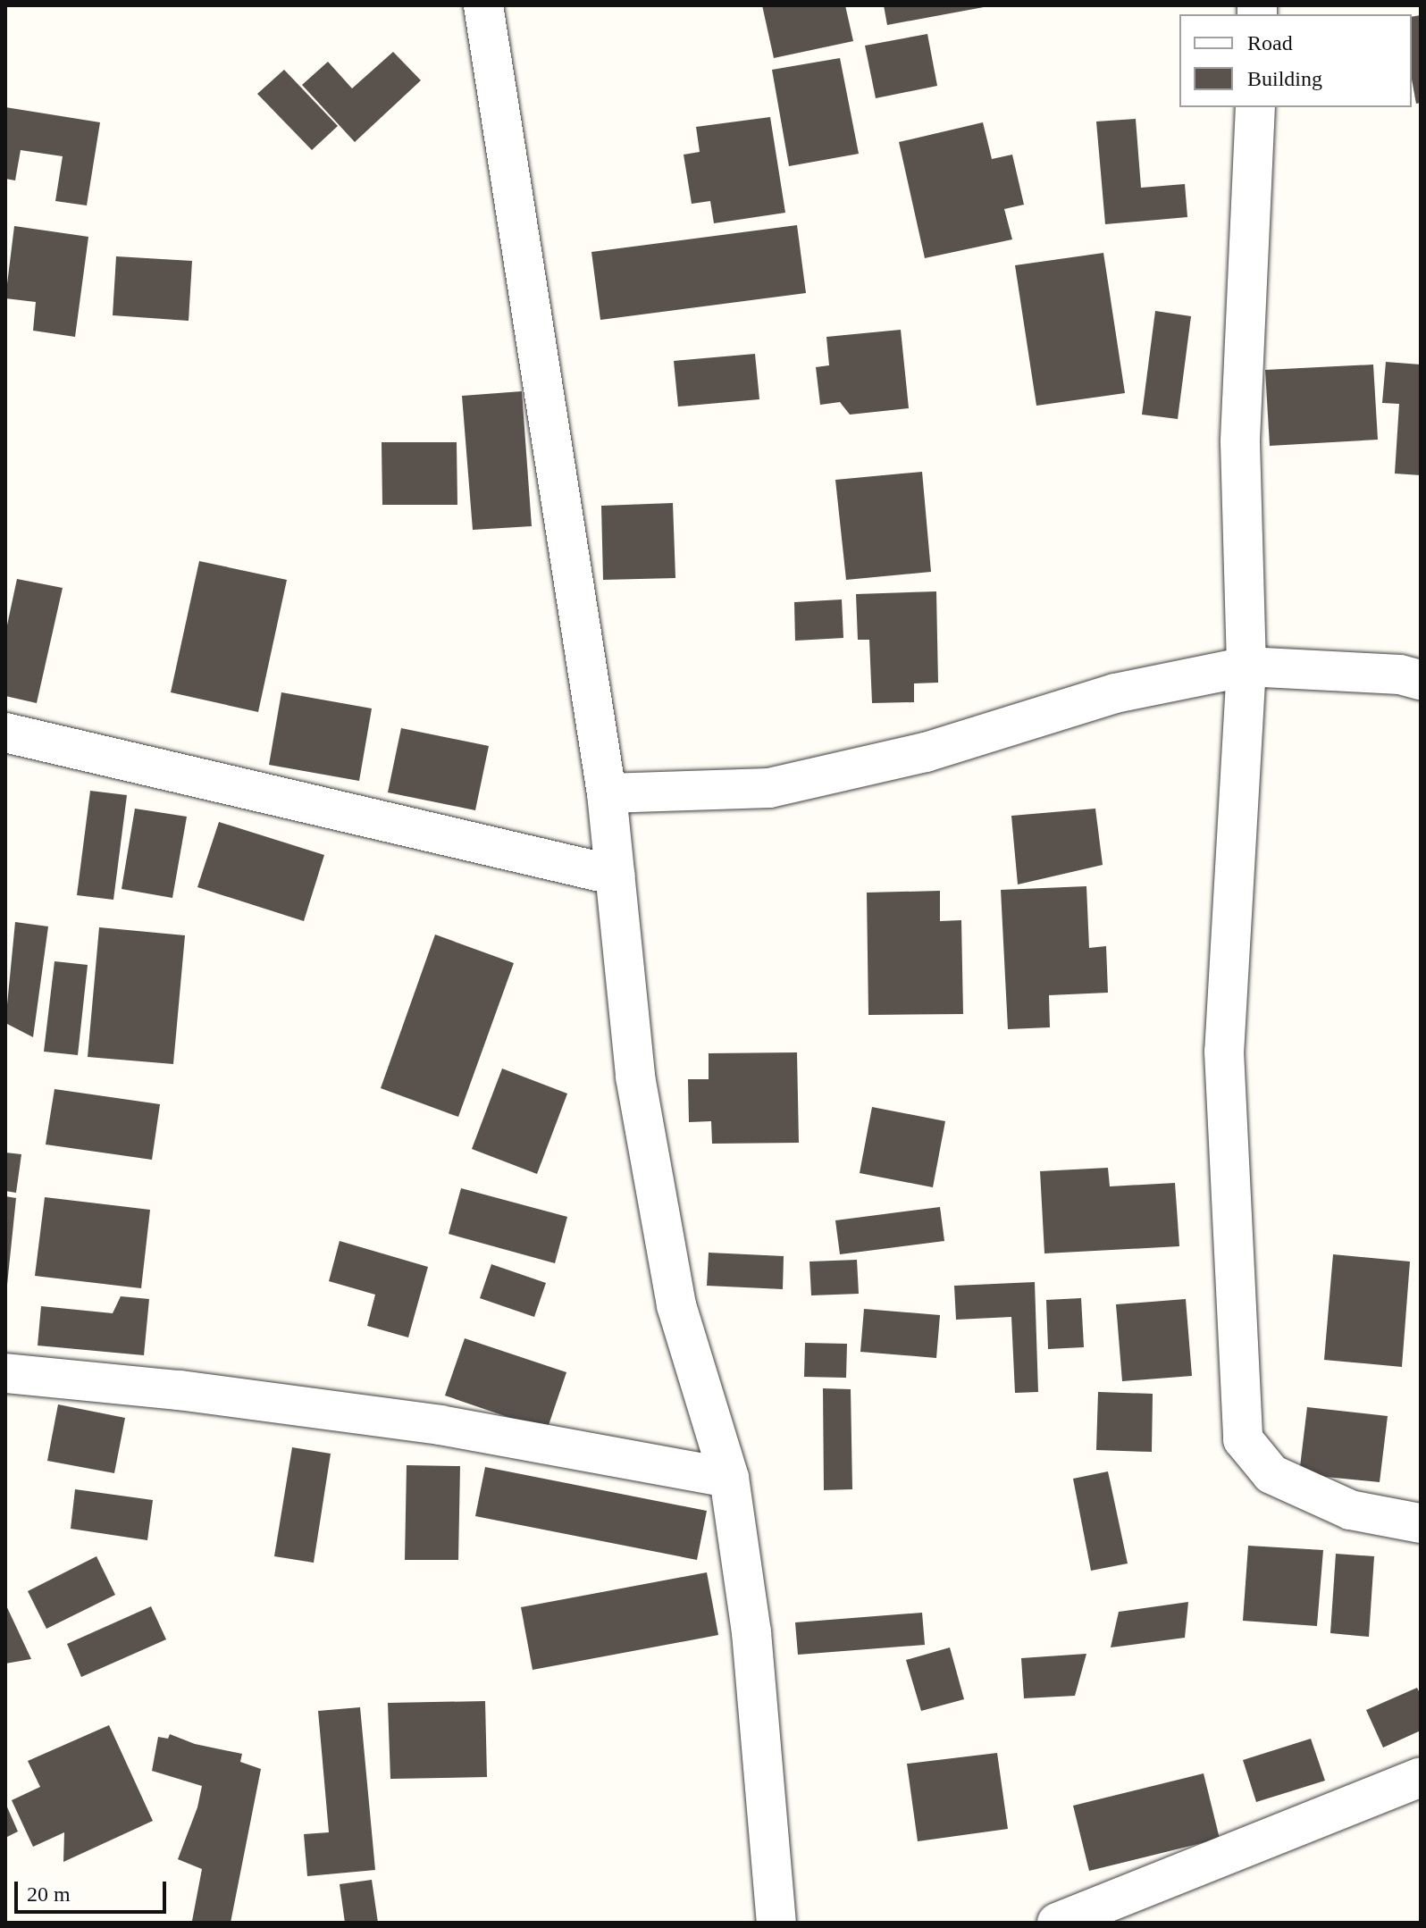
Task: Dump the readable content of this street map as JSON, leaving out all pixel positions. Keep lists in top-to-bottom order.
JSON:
{
  "legend": ["Road", "Building"],
  "scale_bar": "20 m"
}
